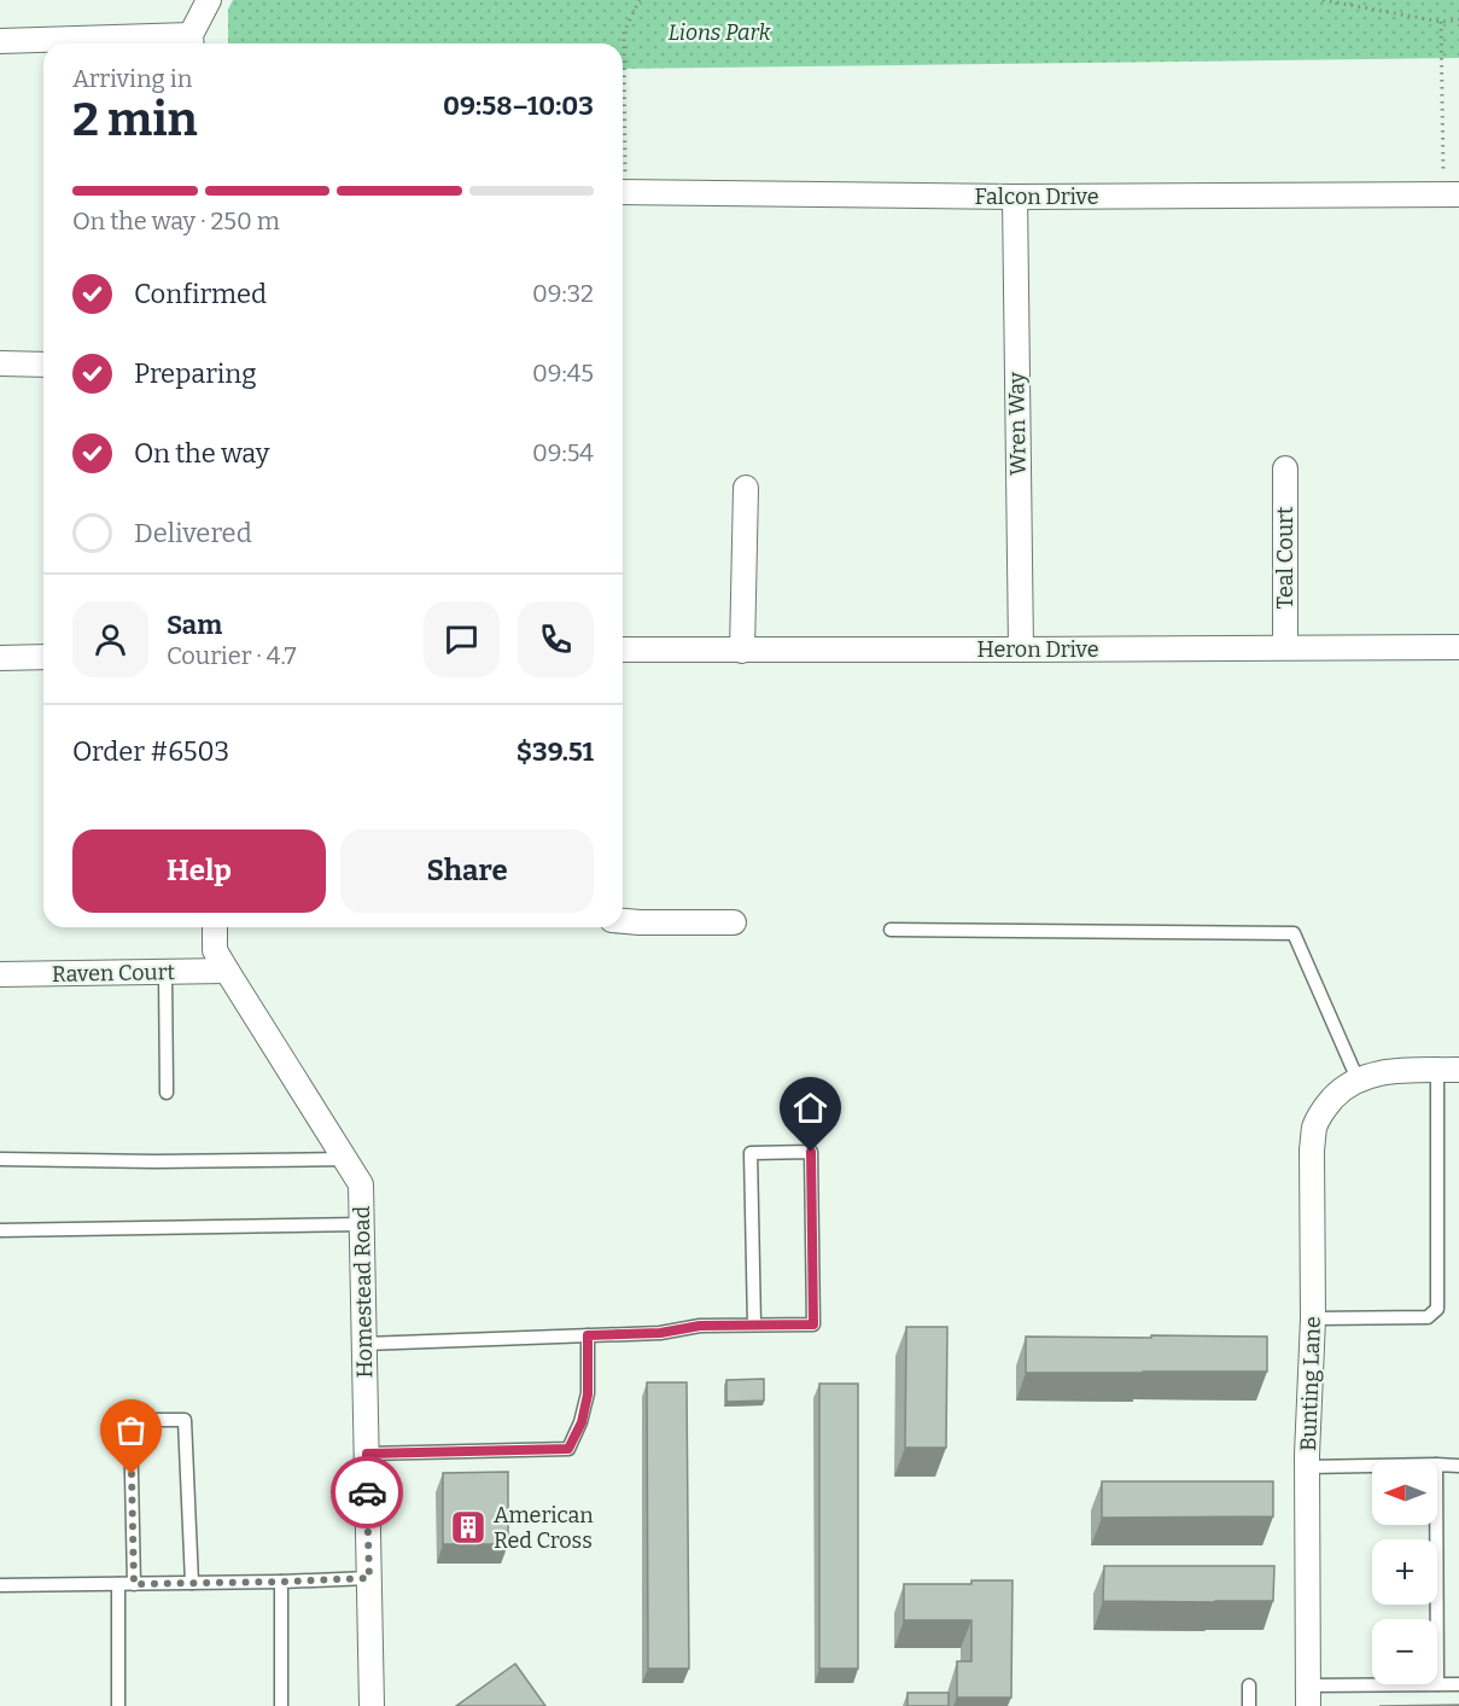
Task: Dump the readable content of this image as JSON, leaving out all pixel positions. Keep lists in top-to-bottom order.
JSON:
{
  "streets": {
    "street": [
      "Falcon Drive",
      "Wren Way",
      "Teal Court",
      "Heron Drive",
      "Raven Court",
      "Homestead Road",
      "Bunting Lane"
    ]
  },
  "crossings": [
    ["Falcon Drive", "Wren Way"],
    ["Wren Way", "Heron Drive"],
    ["Teal Court", "Heron Drive"],
    ["Raven Court", "Homestead Road"]
  ],
  "parks": ["Lions Park"],
  "places": {
    "building": ["American Red Cross"]
  },
  "north": "left",
  "page": {
    "heading": ["2 min", "Arriving in", "09:58–10:03"],
    "panel": [
      "Sam",
      "Courier · 4.7",
      "Order #6503",
      "$39.51"
    ],
    "bar": "On the way · 250 m",
    "list": [
      ["Confirmed", "09:32"],
      ["Preparing", "09:45"],
      ["On the way", "09:54"],
      "Delivered"
    ],
    "buttons": ["Help", "Share"],
    "map_buttons": ["+", "−"]
  }
}
